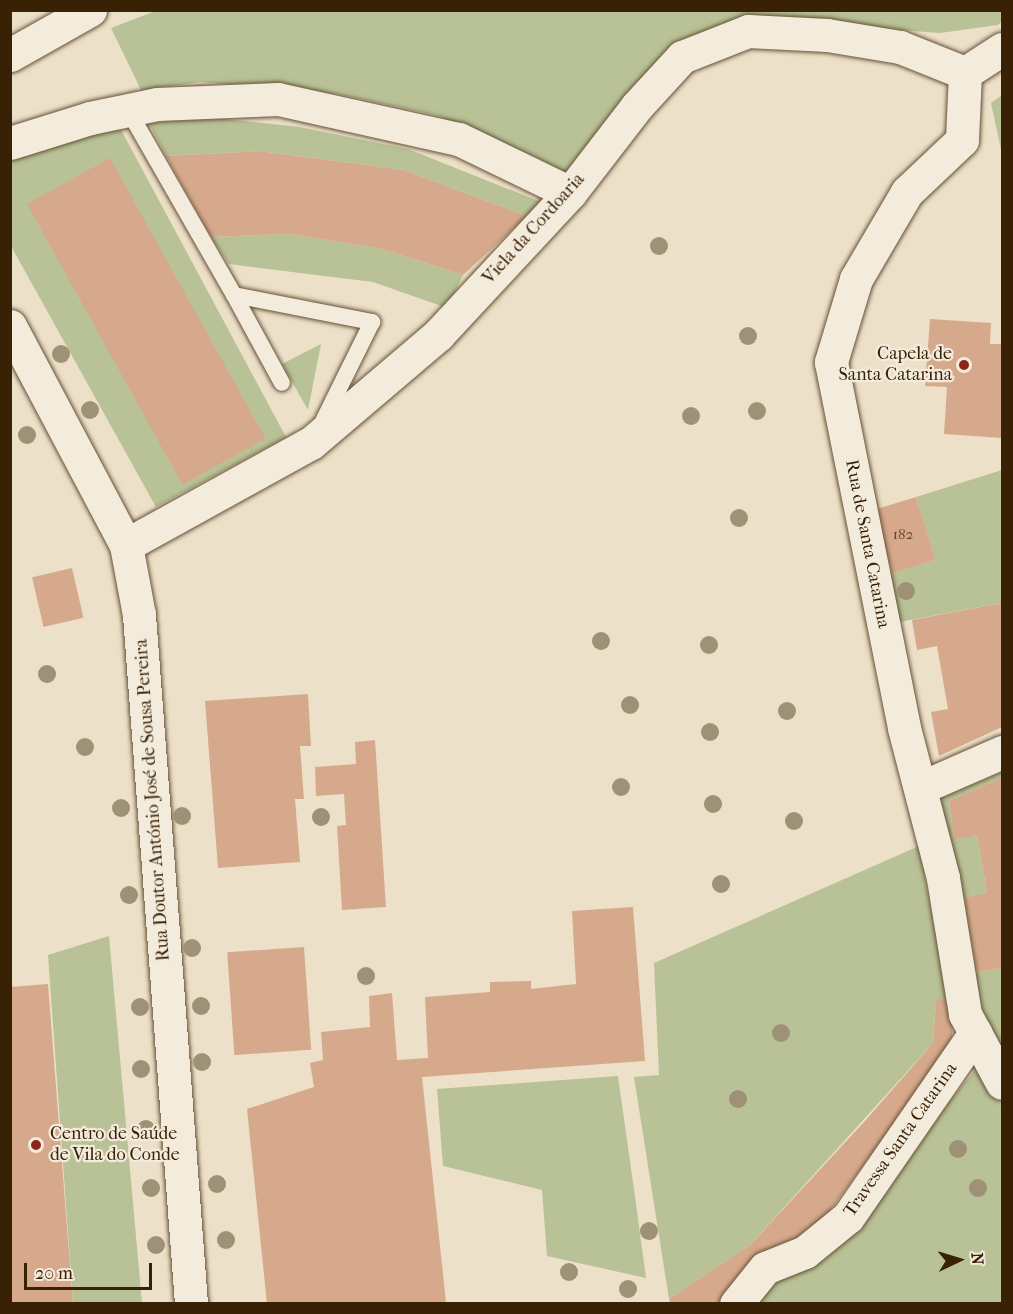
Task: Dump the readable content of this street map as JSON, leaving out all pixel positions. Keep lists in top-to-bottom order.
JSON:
{
  "streets": {
    "street": [
      "Viela da Cordoaria",
      "Rua de Santa Catarina",
      "Rua Doutor António José de Sousa Pereira",
      "Travessa Santa Catarina"
    ]
  },
  "crossings": [
    ["Viela da Cordoaria", "Rua de Santa Catarina"],
    ["Viela da Cordoaria", "Rua Doutor António José de Sousa Pereira"],
    ["Rua de Santa Catarina", "Travessa Santa Catarina"]
  ],
  "places": ["Capela de Santa Catarina", "Centro de Saúde de Vila do Conde"],
  "house_numbers": ["182"],
  "scale_bar": "20 m",
  "north": "right"
}
